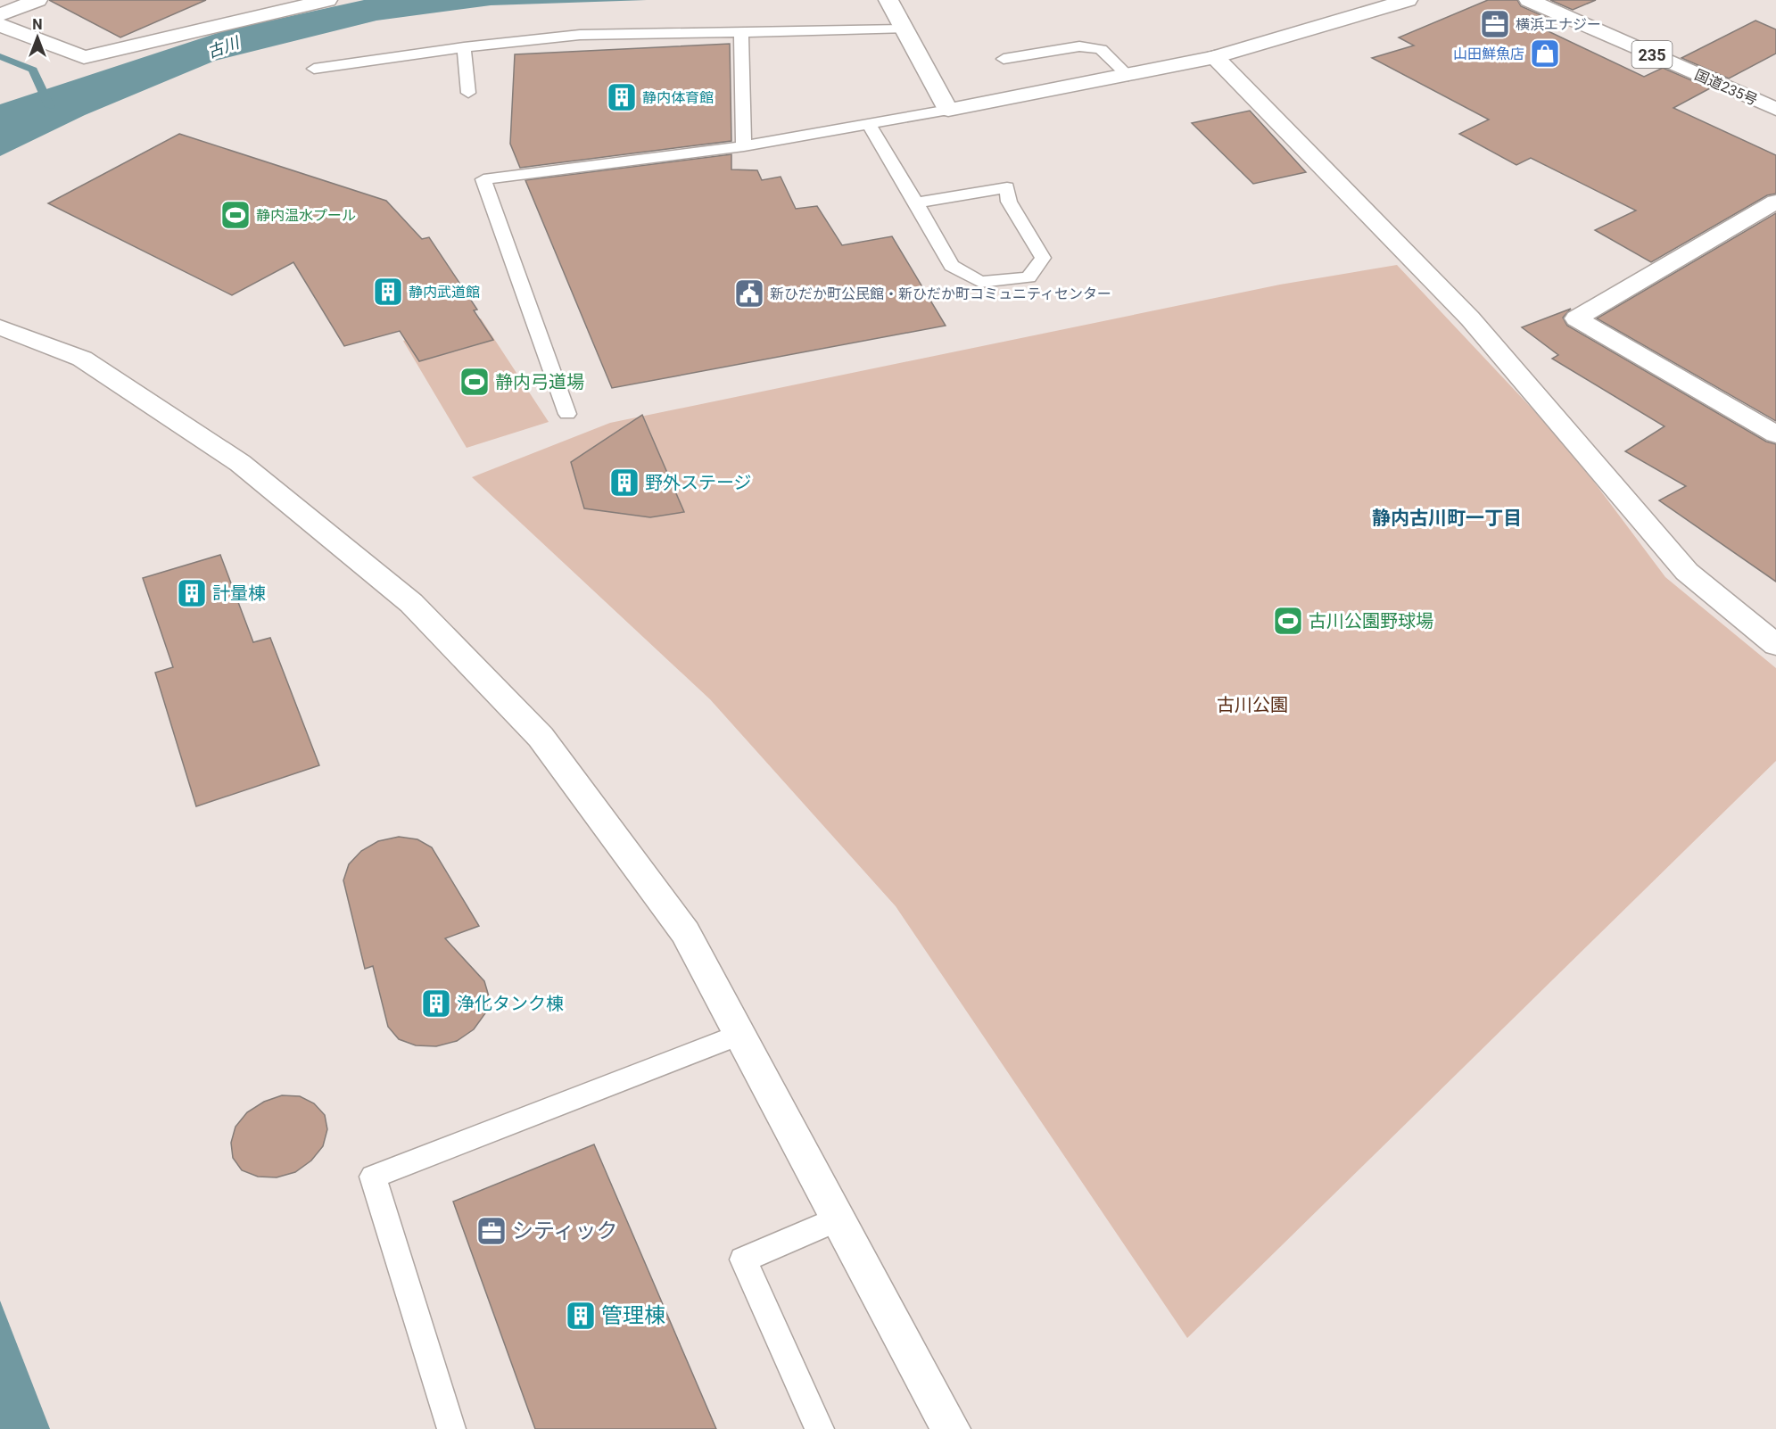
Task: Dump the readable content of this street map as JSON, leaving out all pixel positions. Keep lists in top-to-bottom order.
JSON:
{
  "streets": {
    "main road": ["235", "国道235号"]
  },
  "districts": ["静内古川町一丁目"],
  "water": ["古川"],
  "parks": ["古川公園"],
  "places": {
    "office": ["横浜エナジー", "シティック"],
    "shop": ["山田鮮魚店"],
    "building": [
      "静内体育館",
      "静内武道館",
      "野外ステージ",
      "計量棟",
      "浄化タンク棟",
      "管理棟"
    ],
    "sports": ["静内温水プール", "静内弓道場", "古川公園野球場"],
    "public building": ["新ひだか町公民館・新ひだか町コミュニティセンター"]
  },
  "north": "top"
}
